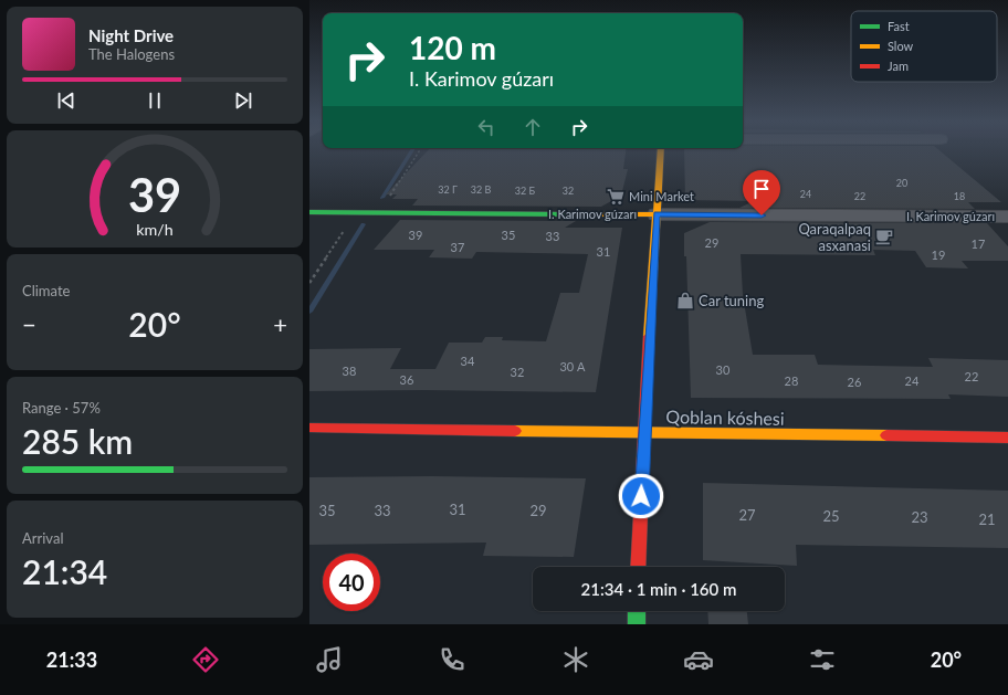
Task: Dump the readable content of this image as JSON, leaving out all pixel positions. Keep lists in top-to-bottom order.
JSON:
{
  "streets": {
    "street": ["I. Karimov gúzarı", "Qoblan kóshesi"]
  },
  "places": {
    "supermarket": ["Mini Market"],
    "cafe": ["Qaraqalpaq asxanasi"],
    "shop": ["Car tuning"]
  },
  "house_numbers": [
    "20",
    "32 Г",
    "32 В",
    "32 Б",
    "32",
    "24",
    "22",
    "18",
    "39",
    "35",
    "33",
    "29",
    "17",
    "37",
    "31",
    "19",
    "34",
    "30 А",
    "30",
    "38",
    "32",
    "22",
    "36",
    "28",
    "24",
    "26",
    "31",
    "35",
    "33",
    "29",
    "27",
    "25",
    "23",
    "21"
  ],
  "legend": ["Fast", "Slow", "Jam"],
  "page": {
    "turn": ["120 m", "I. Karimov gúzarı"],
    "song": ["Night Drive", "The Halogens"],
    "tile": [
      "Climate",
      ["Range · 57%", "285 km"],
      ["Arrival", "21:34"]
    ],
    "heat": ["−", "20°", "+"],
    "limit": "40",
    "trip": "21:34 · 1 min · 160 m",
    "tabs": ["21:33", "20°"],
    "gauge": ["39", "km/h"]
  }
}
